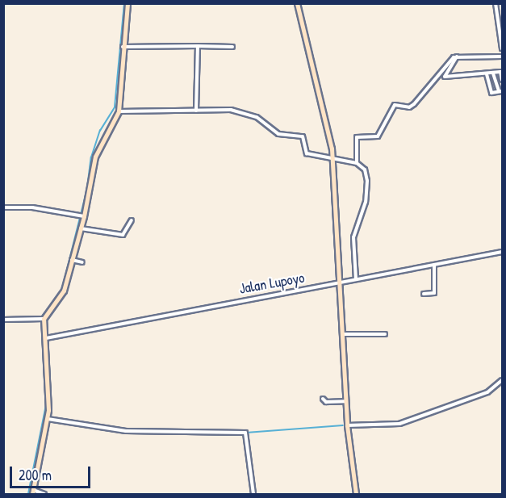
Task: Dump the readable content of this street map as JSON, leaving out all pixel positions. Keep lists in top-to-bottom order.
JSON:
{
  "streets": {
    "street": ["Jalan Lupoyo"]
  },
  "scale_bar": "200 m"
}
